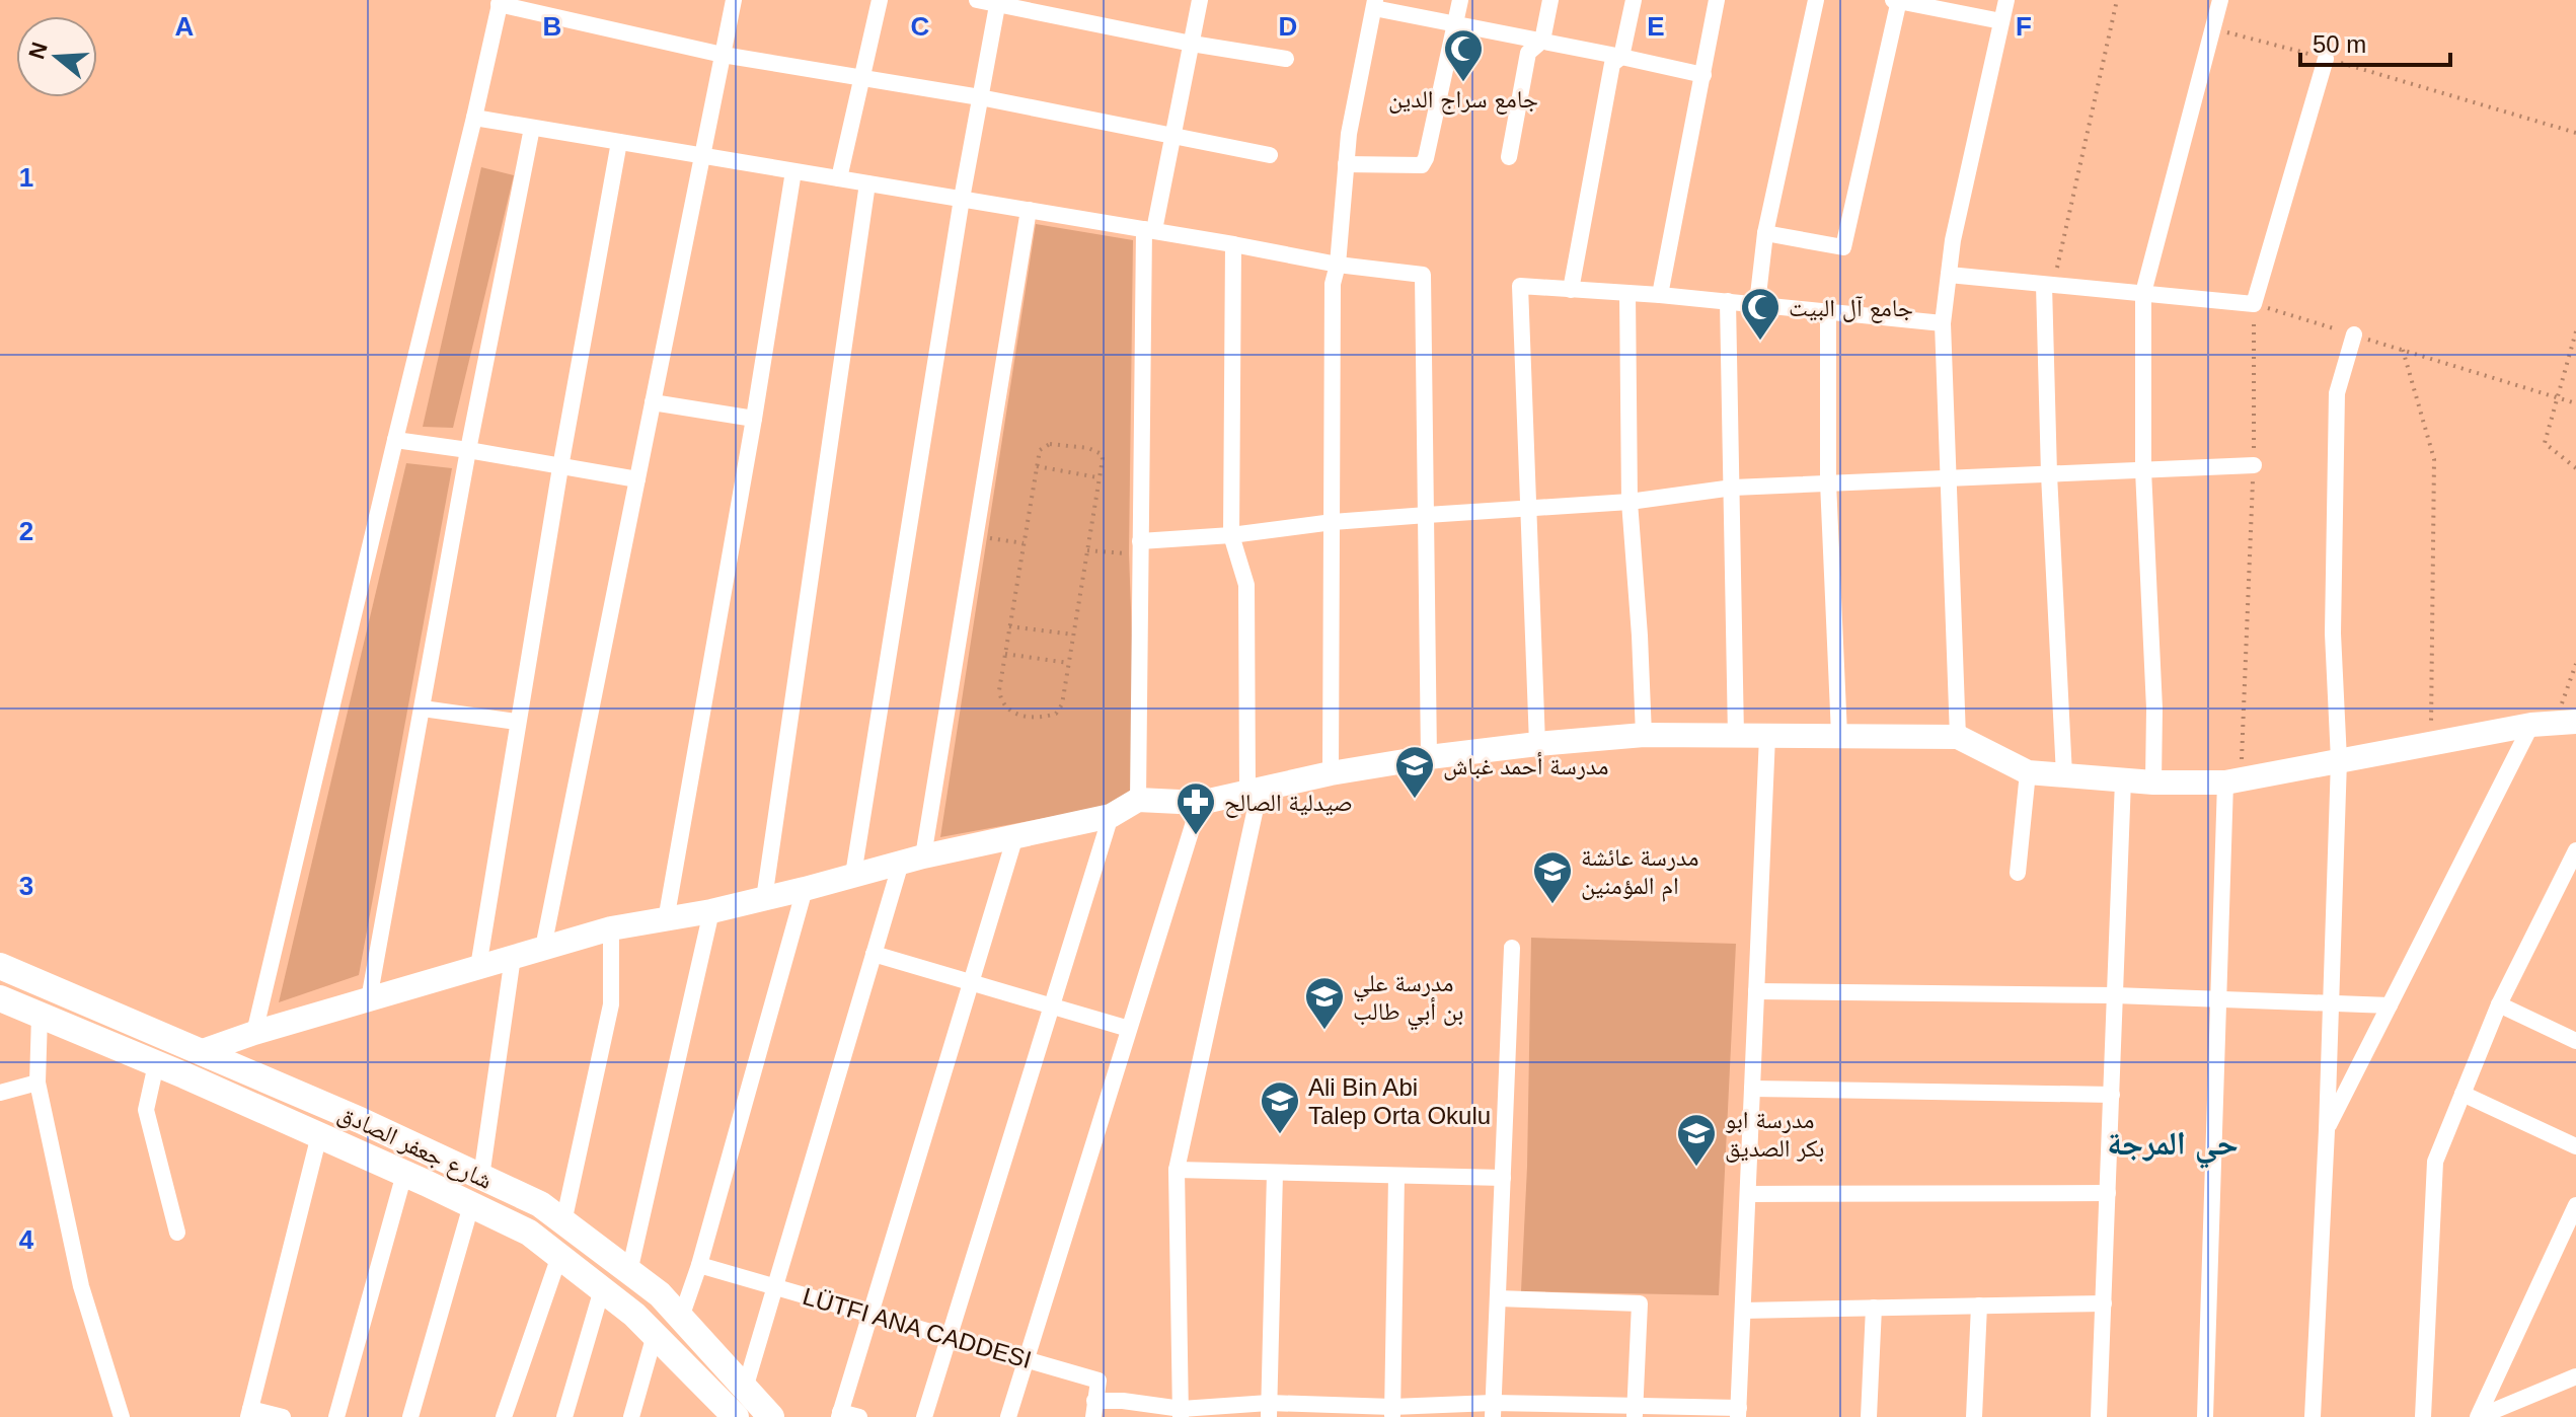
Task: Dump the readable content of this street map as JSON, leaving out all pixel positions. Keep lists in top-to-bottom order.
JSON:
{
  "streets": {
    "main road": ["شارع جعفر الصادق"],
    "street": ["LÜTFI ANA CADDESI"]
  },
  "districts": ["حي المرجة"],
  "places": {
    "mosque": ["جامع سراج الدين", "جامع آل البيت"],
    "school or university": [
      "مدرسة أحمد غباش",
      "مدرسة عائشة ام المؤمنين",
      "مدرسة علي بن أبي طالب",
      "Ali Bin Abi Talep Orta Okulu",
      "مدرسة ابو بكر الصديق"
    ],
    "pharmacy": ["صيدلية الصالح"]
  },
  "scale_bar": "50 m",
  "north": "left",
  "grid": {
    "columns": [
      "A",
      "B",
      "C",
      "D",
      "E",
      "F"
    ],
    "rows": [
      "1",
      "2",
      "3",
      "4"
    ]
  }
}
